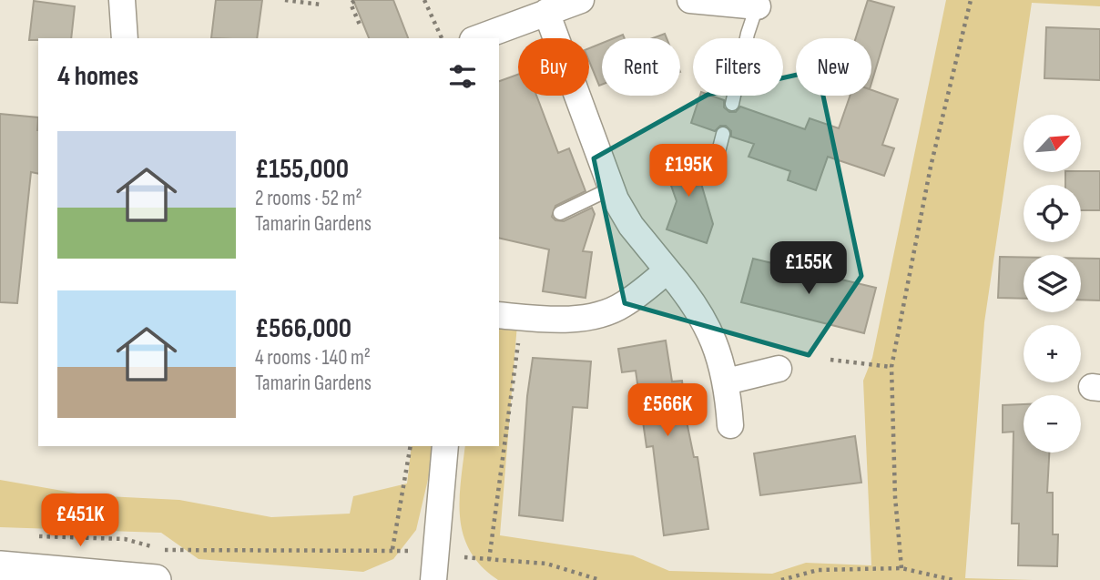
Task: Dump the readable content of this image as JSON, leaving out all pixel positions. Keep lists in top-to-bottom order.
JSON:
{
  "north": "top right",
  "page": {
    "chip": [
      "Buy",
      "Rent",
      "Filters",
      "New"
    ],
    "heading": "4 homes",
    "map_buttons": ["+", "−"],
    "list": [
      {
        "name": "£155,000",
        "note": "2 rooms · 52 m² · Tamarin Gardens"
      },
      {
        "name": "£566,000",
        "note": "4 rooms · 140 m² · Tamarin Gardens"
      }
    ],
    "price": [
      "£195K",
      "£155K",
      "£566K",
      "£451K"
    ]
  }
}
